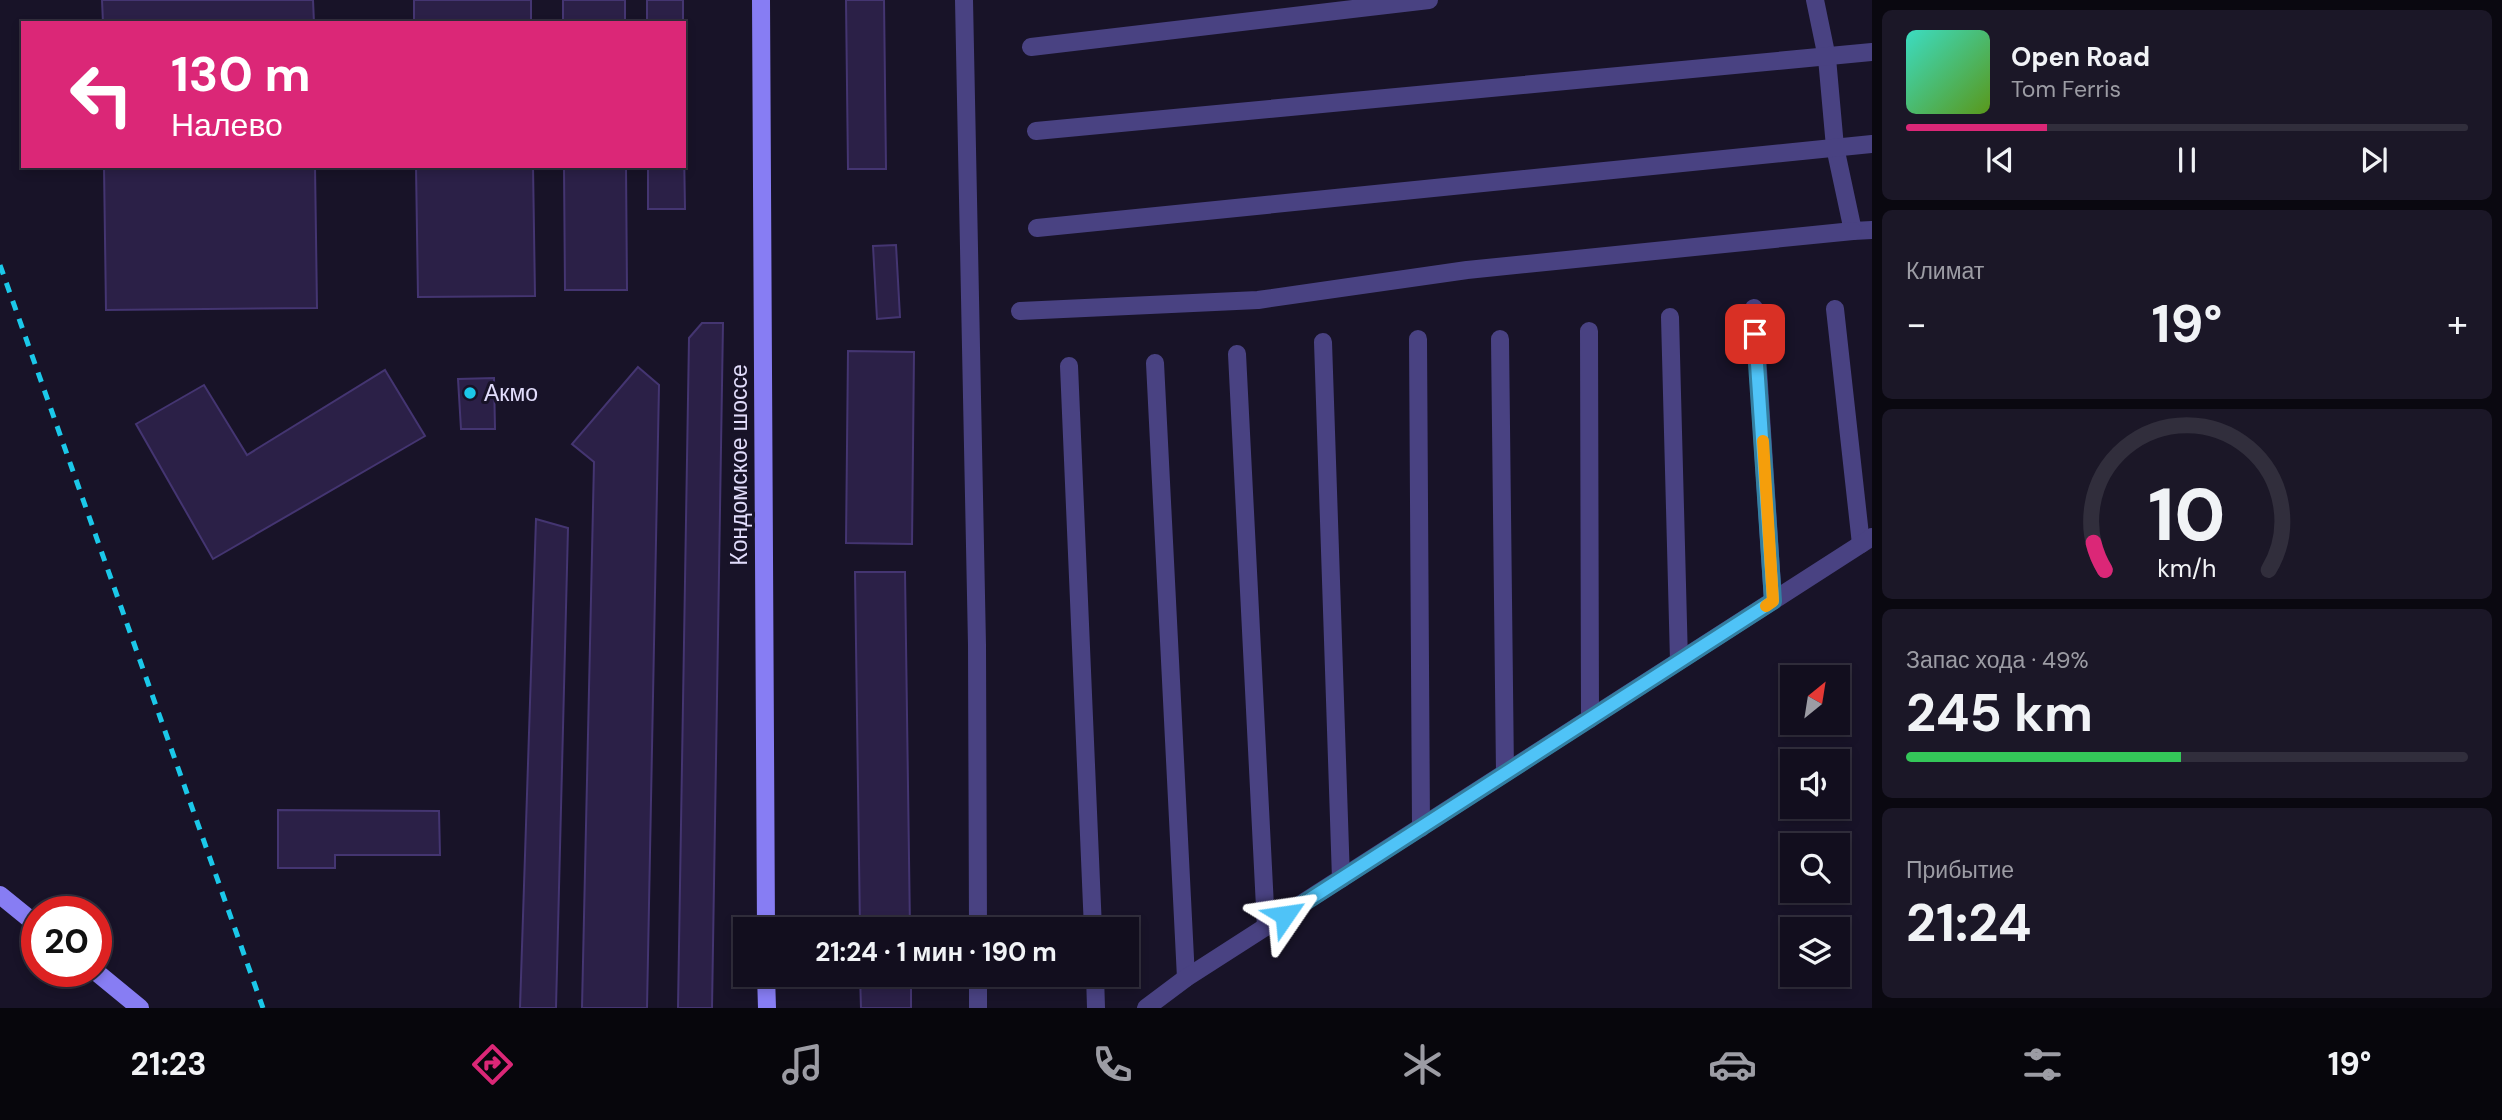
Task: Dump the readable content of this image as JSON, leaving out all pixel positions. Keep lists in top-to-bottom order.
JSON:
{
  "streets": {
    "street": ["Кондомское шоссе"]
  },
  "places": ["Акмо"],
  "north": "top right",
  "page": {
    "turn": ["130 m", "Налево"],
    "song": ["Open Road", "Tom Ferris"],
    "tile": [
      "Климат",
      ["Запас хода · 49%", "245 km"],
      ["Прибытие", "21:24"]
    ],
    "heat": ["−", "19°", "+"],
    "limit": "20",
    "trip": "21:24 · 1 мин · 190 m",
    "tabs": ["21:23", "19°"],
    "gauge": ["10", "km/h"]
  }
}
